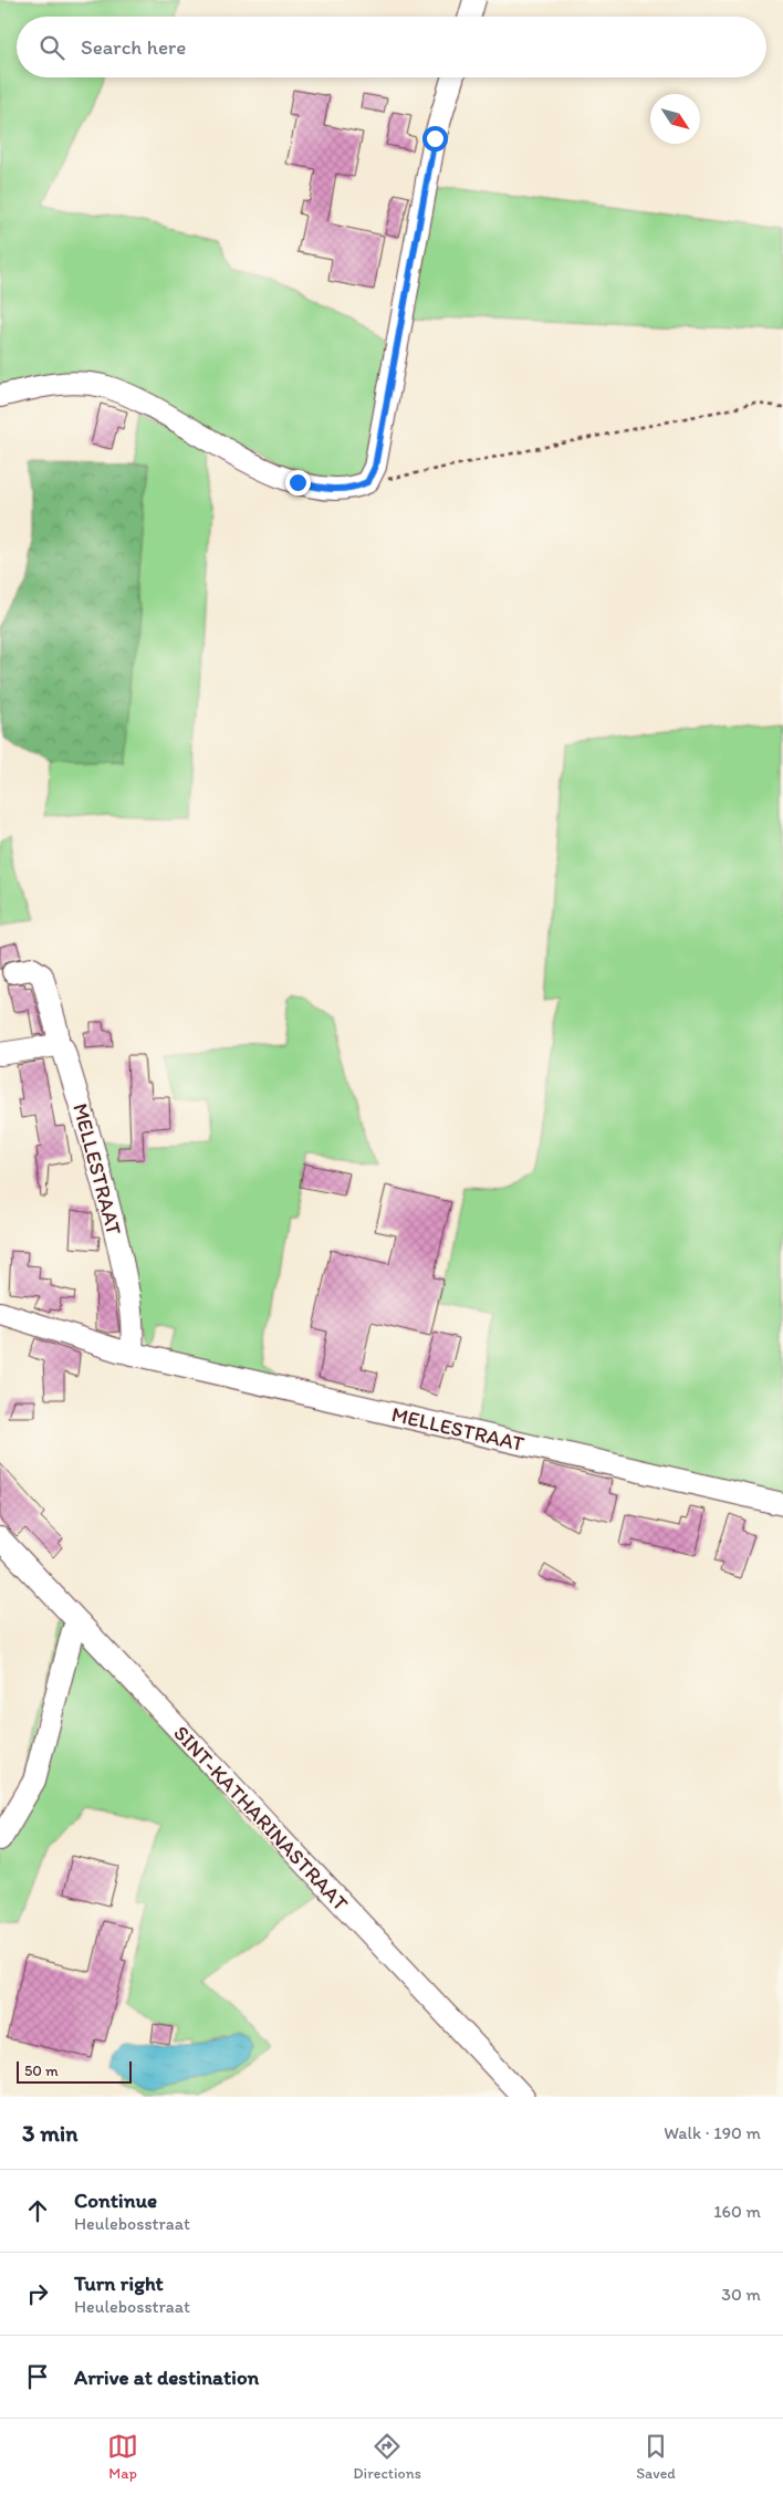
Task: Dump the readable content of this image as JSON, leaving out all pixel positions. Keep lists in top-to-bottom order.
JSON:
{
  "streets": {
    "street": ["MELLESTRAAT", "SINT-KATHARINASTRAAT"]
  },
  "scale_bar": "50 m",
  "north": "bottom right",
  "page": {
    "search": "Search here",
    "scale": "50 m",
    "heading": ["3 min", "Walk · 190 m"],
    "list": [
      ["Continue", "Heulebosstraat", "160 m"],
      ["Turn right", "Heulebosstraat", "30 m"],
      "Arrive at destination"
    ],
    "nav": ["Map", "Directions", "Saved"]
  }
}
